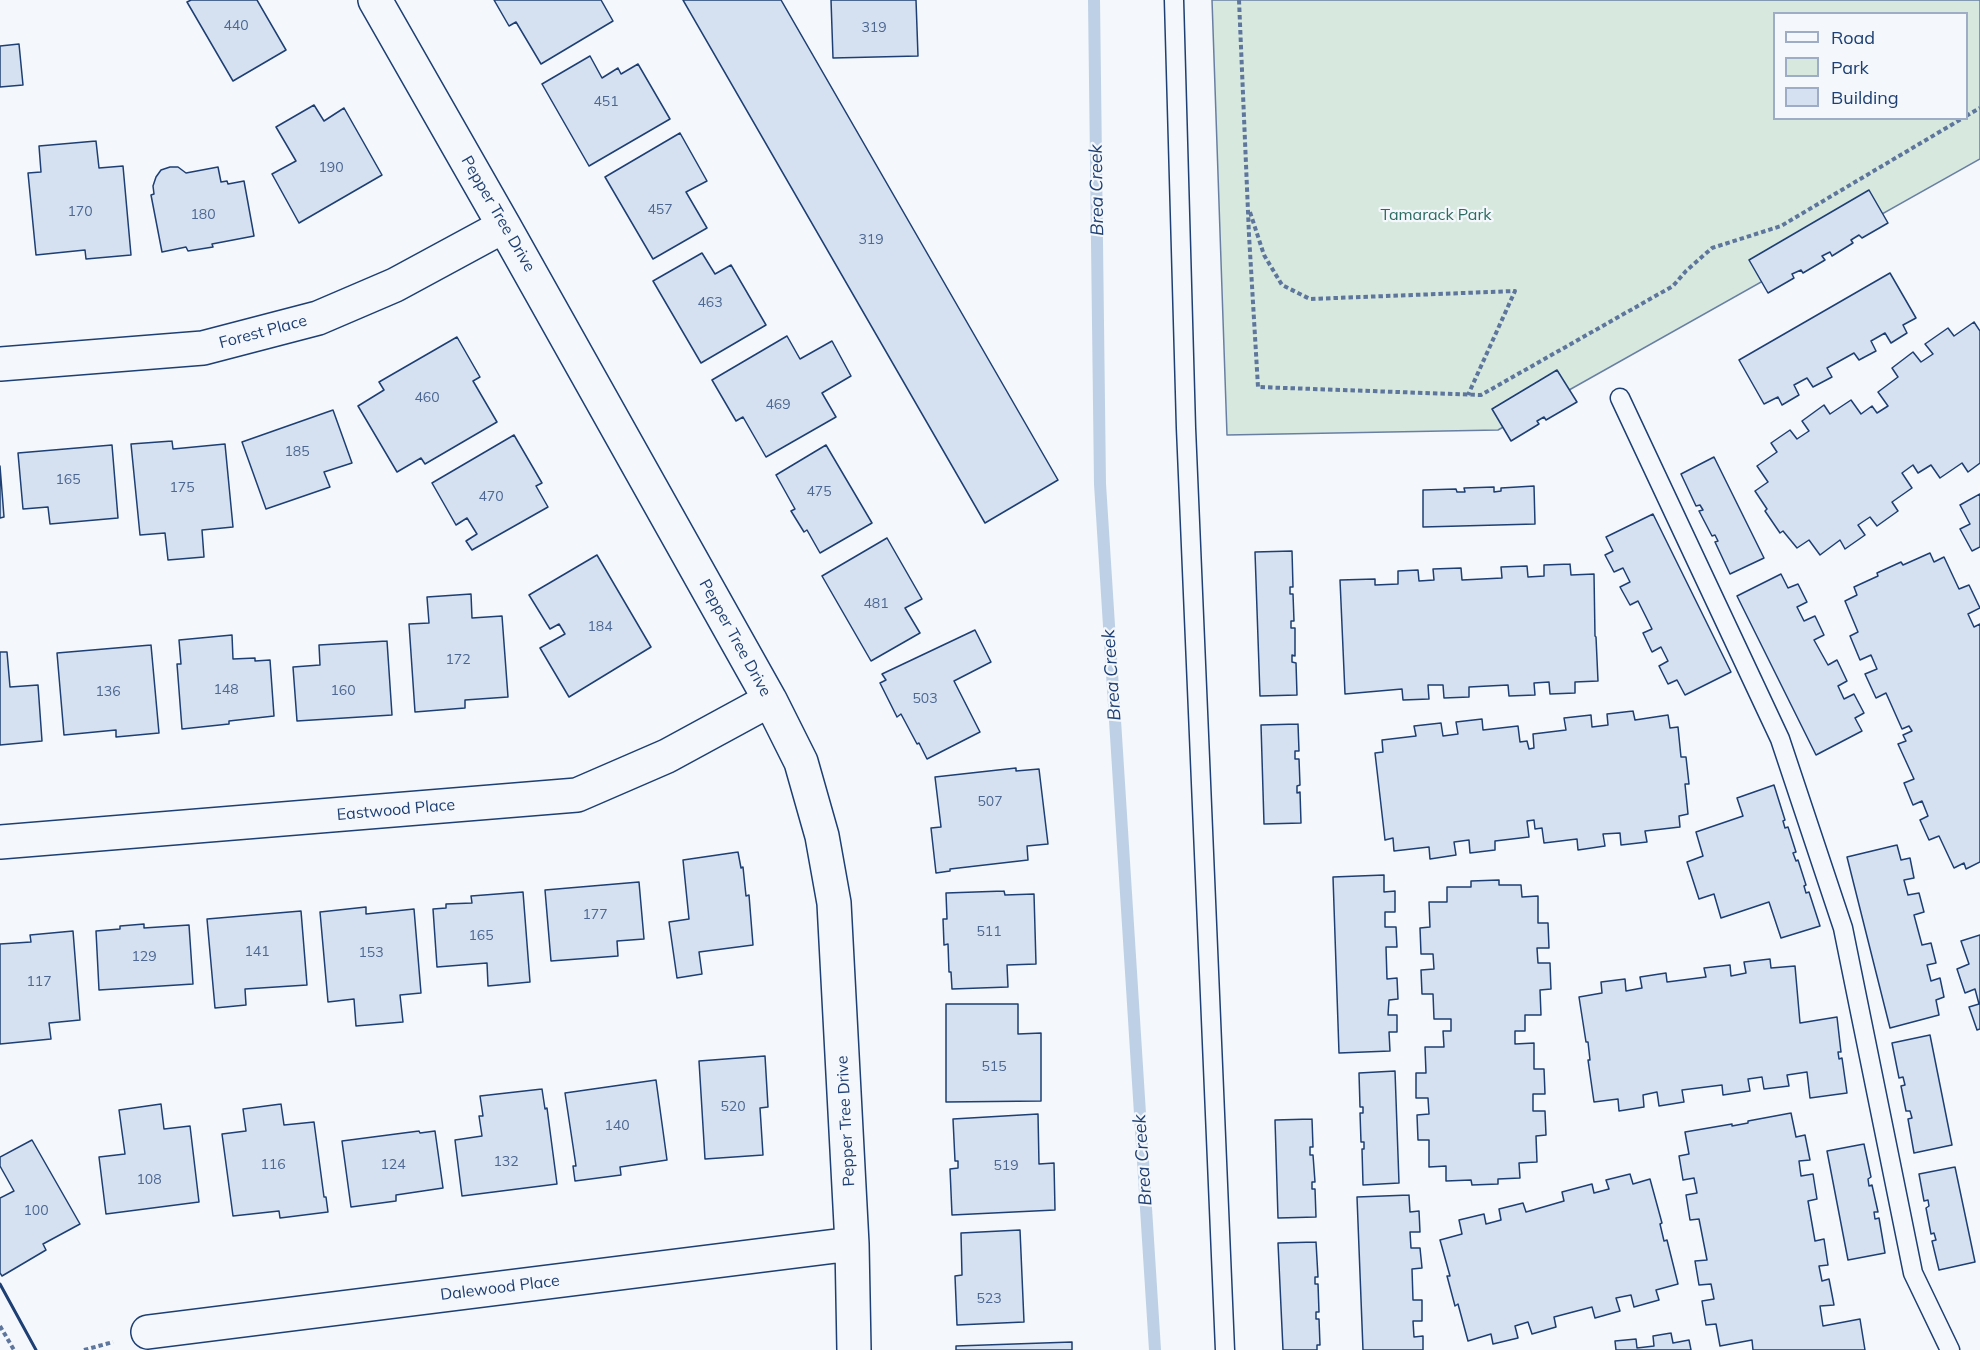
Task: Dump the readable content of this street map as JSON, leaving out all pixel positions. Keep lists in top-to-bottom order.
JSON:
{
  "streets": {
    "street": [
      "Pepper Tree Drive",
      "Forest Place",
      "Eastwood Place",
      "Dalewood Place"
    ]
  },
  "crossings": [
    ["Pepper Tree Drive", "Forest Place"],
    ["Pepper Tree Drive", "Eastwood Place"],
    ["Pepper Tree Drive", "Dalewood Place"]
  ],
  "water": ["Brea Creek"],
  "parks": ["Tamarack Park"],
  "house_numbers": [
    "440",
    "319",
    "451",
    "190",
    "457",
    "170",
    "180",
    "319",
    "463",
    "460",
    "469",
    "185",
    "165",
    "175",
    "475",
    "470",
    "481",
    "184",
    "172",
    "148",
    "160",
    "136",
    "503",
    "507",
    "177",
    "511",
    "165",
    "141",
    "153",
    "129",
    "117",
    "515",
    "520",
    "140",
    "132",
    "116",
    "124",
    "519",
    "108",
    "100",
    "523"
  ],
  "legend": ["Road", "Park", "Building"]
}
